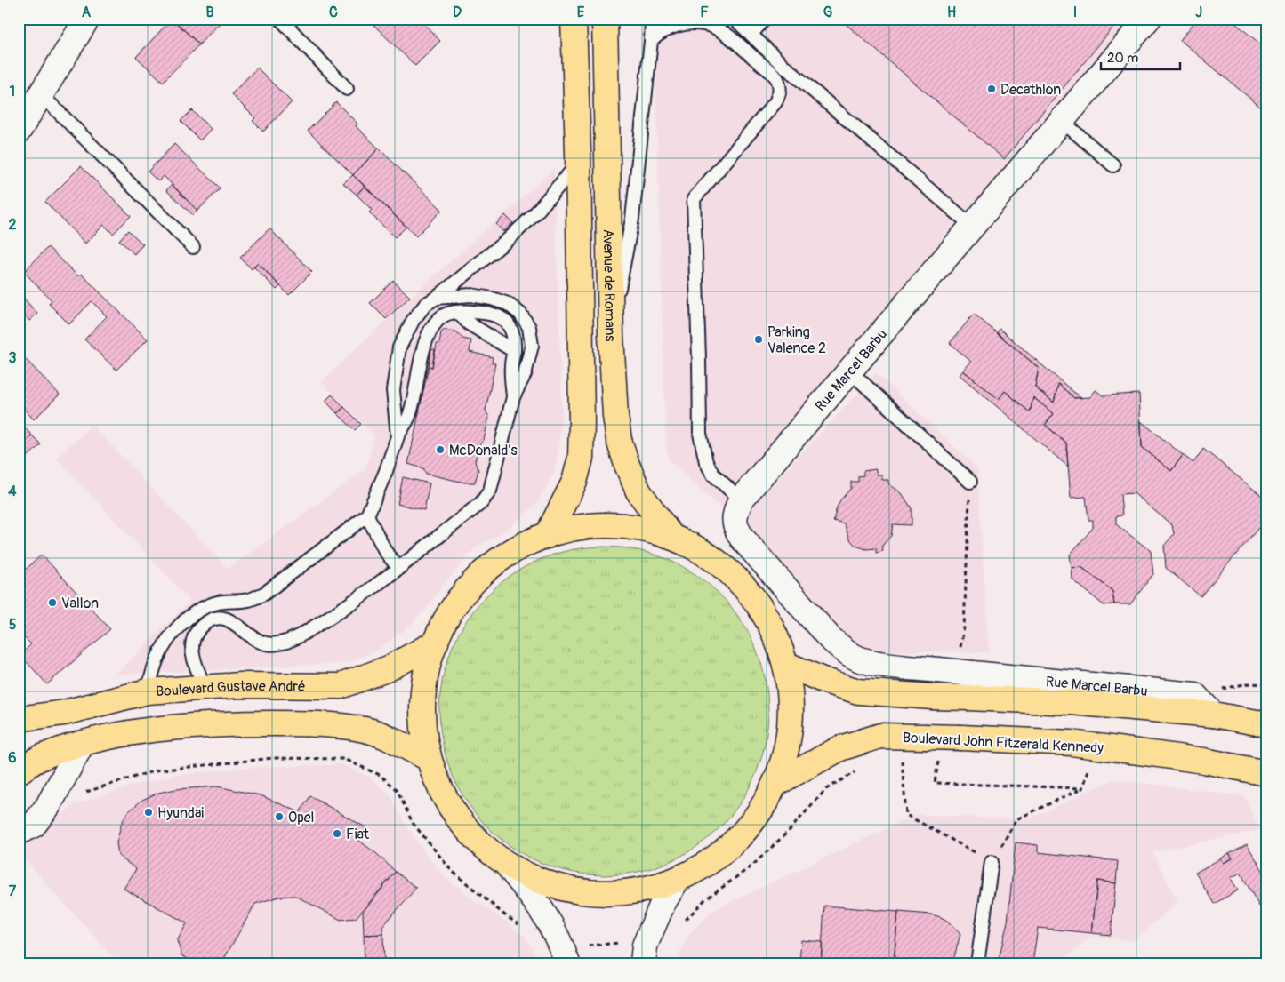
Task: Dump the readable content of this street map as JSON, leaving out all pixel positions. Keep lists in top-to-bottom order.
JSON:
{
  "streets": {
    "main road": ["Avenue de Romans", "Boulevard Gustave André", "Boulevard John Fitzerald Kennedy"],
    "street": ["Rue Marcel Barbu"]
  },
  "places": [
    "Decathlon",
    "Parking Valence 2",
    "McDonald's",
    "Vallon",
    "Hyundai",
    "Opel",
    "Fiat"
  ],
  "scale_bar": "20 m",
  "grid": {
    "columns": [
      "A",
      "B",
      "C",
      "D",
      "E",
      "F",
      "G",
      "H",
      "I",
      "J"
    ],
    "rows": [
      "1",
      "2",
      "3",
      "4",
      "5",
      "6",
      "7"
    ]
  }
}
